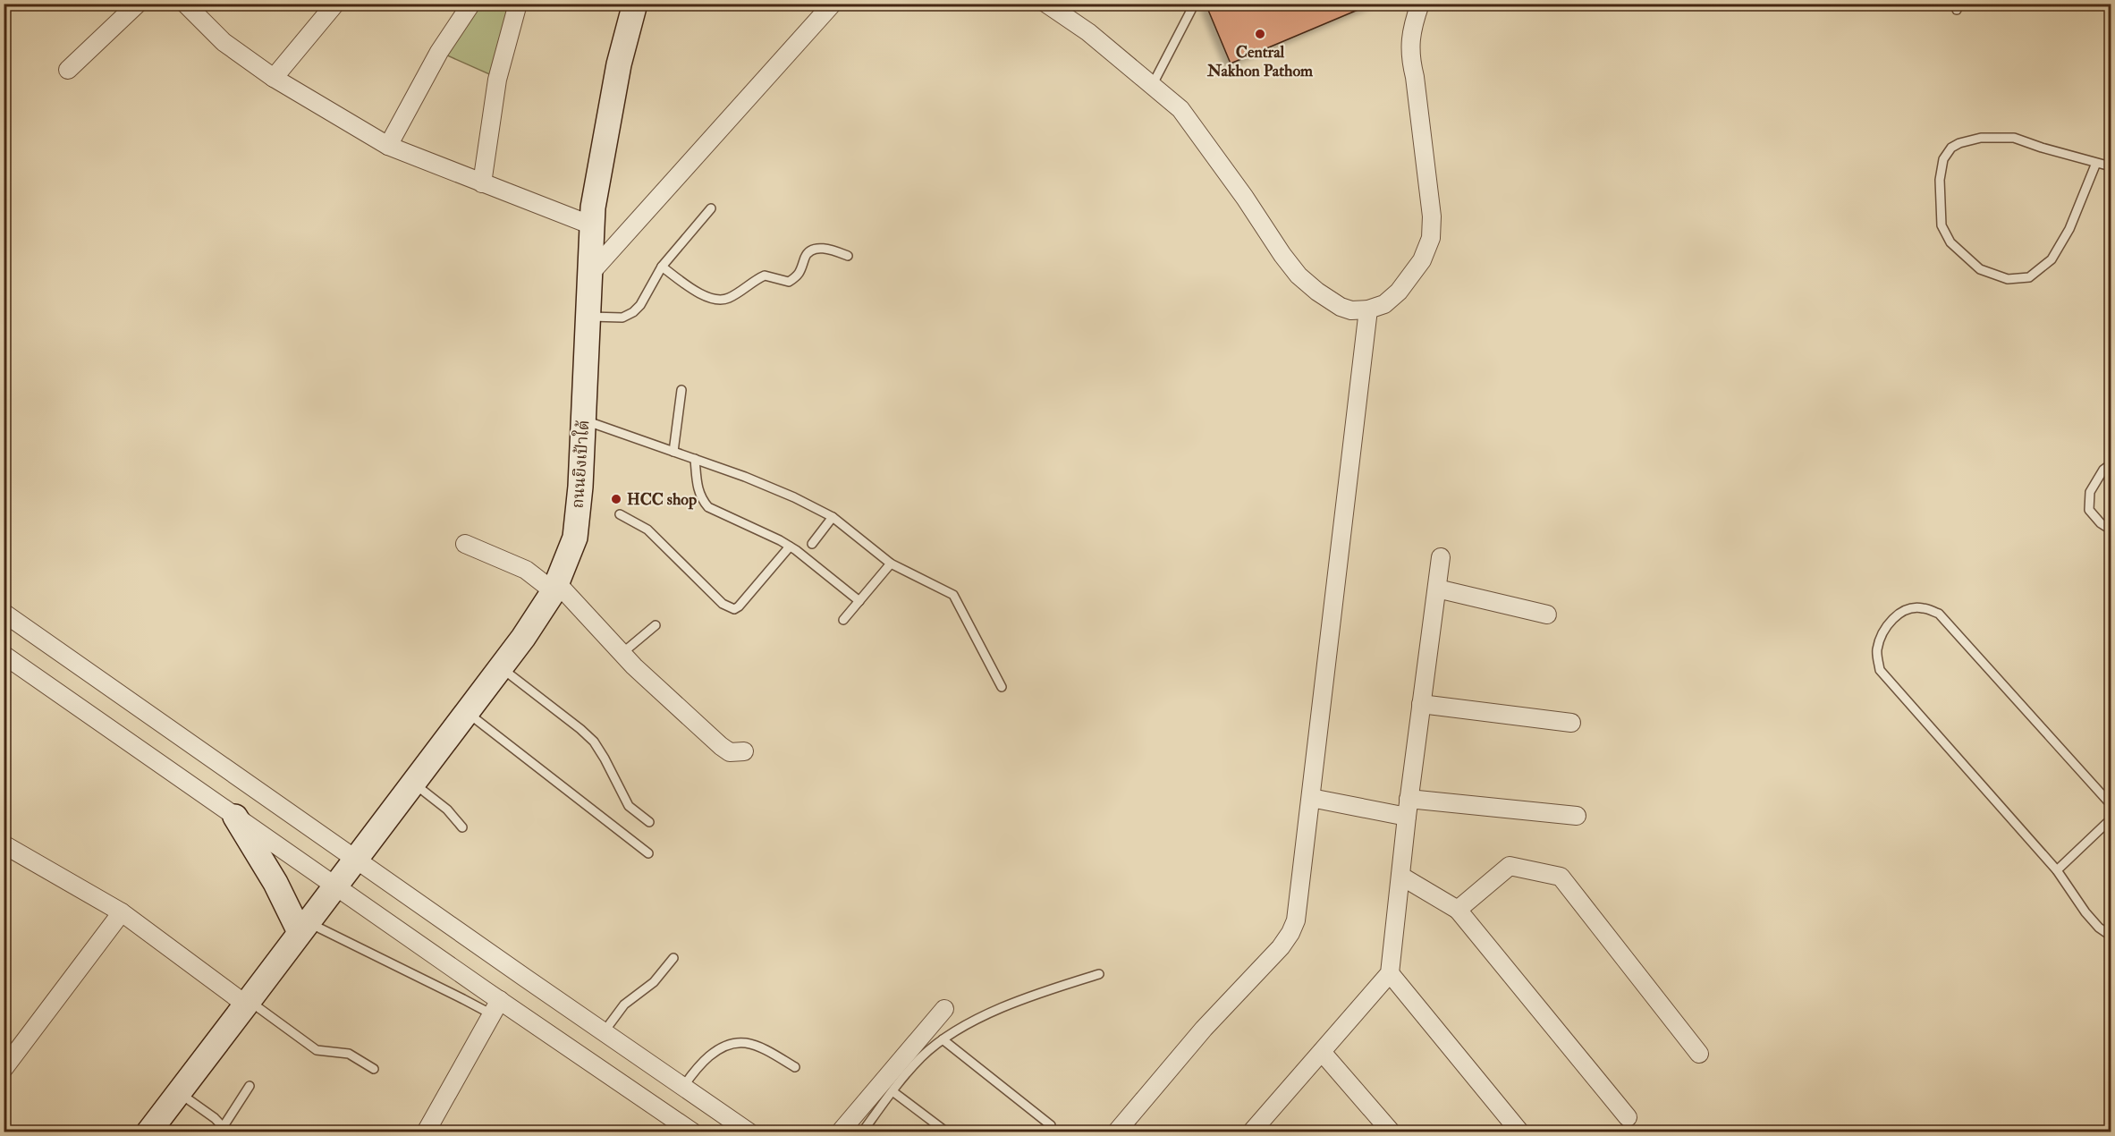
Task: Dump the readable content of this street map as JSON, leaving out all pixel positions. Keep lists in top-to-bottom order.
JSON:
{
  "streets": {
    "main road": ["ถนนยิงเป้าใต้"]
  },
  "places": ["Central Nakhon Pathom", "HCC shop"]
}
